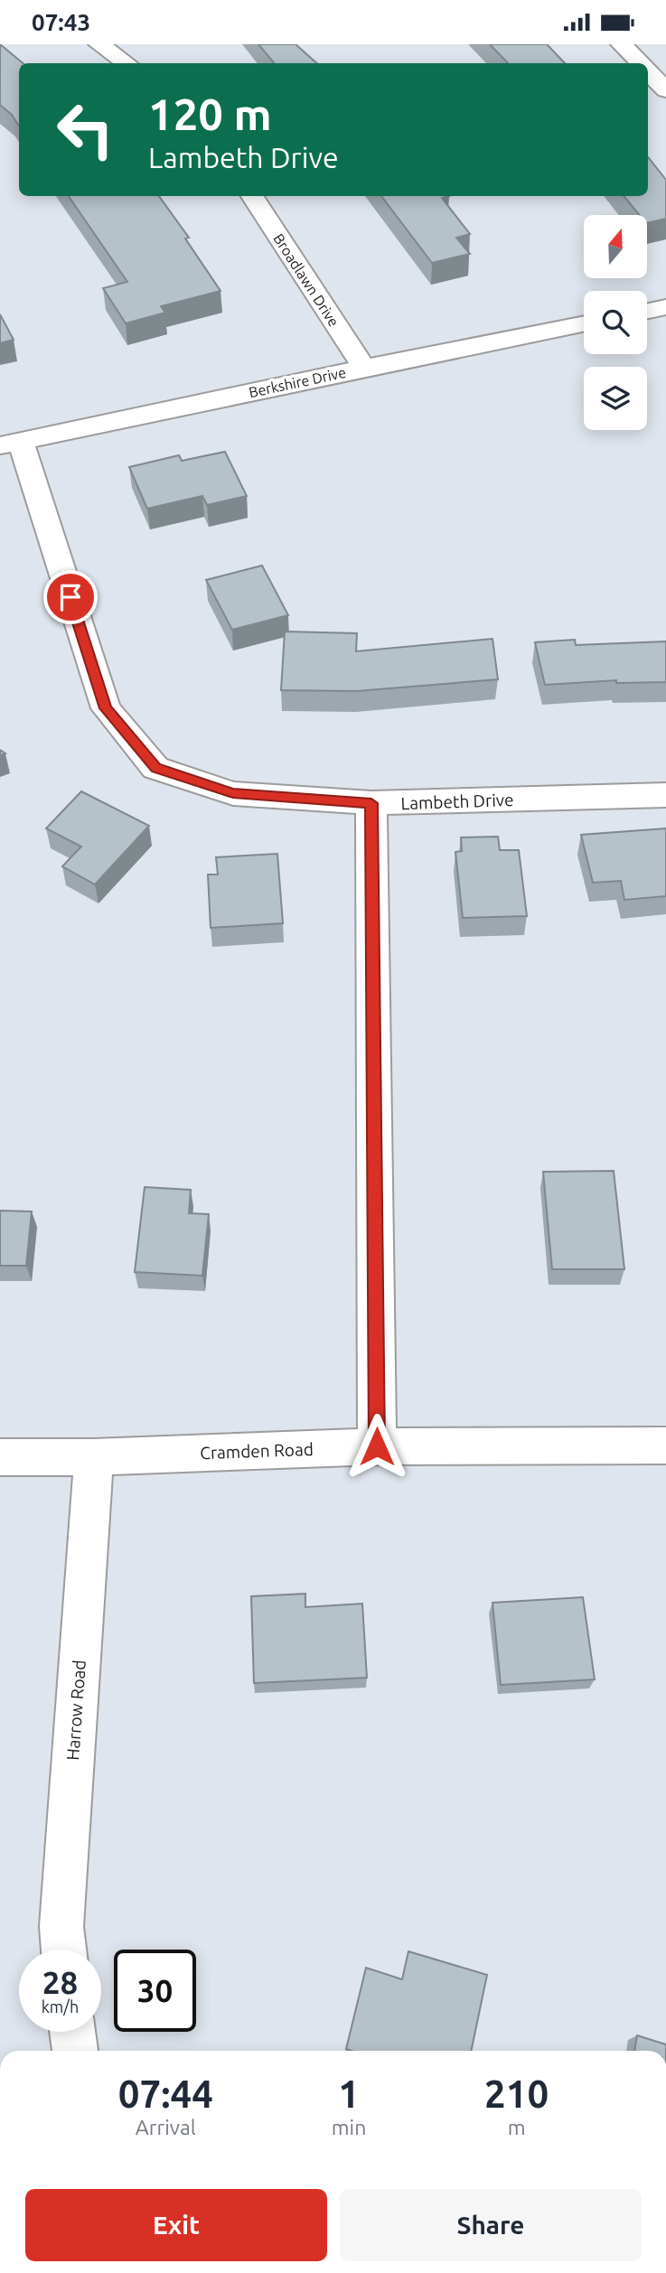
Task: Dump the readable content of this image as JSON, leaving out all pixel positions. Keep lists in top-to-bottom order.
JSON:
{
  "streets": {
    "street": [
      "Broadlawn Drive",
      "Berkshire Drive",
      "Lambeth Drive",
      "Cramden Road",
      "Harrow Road"
    ]
  },
  "crossings": [
    ["Broadlawn Drive", "Berkshire Drive"],
    ["Berkshire Drive", "Lambeth Drive"],
    ["Cramden Road", "Harrow Road"]
  ],
  "north": "top",
  "page": {
    "status": "07:43",
    "turn": ["120 m", "Lambeth Drive"],
    "speed": "28 km/h",
    "limit": "30",
    "eta": [
      "07:44",
      "Arrival",
      "1",
      "min",
      "210",
      "m"
    ],
    "buttons": ["Exit", "Share"]
  }
}
